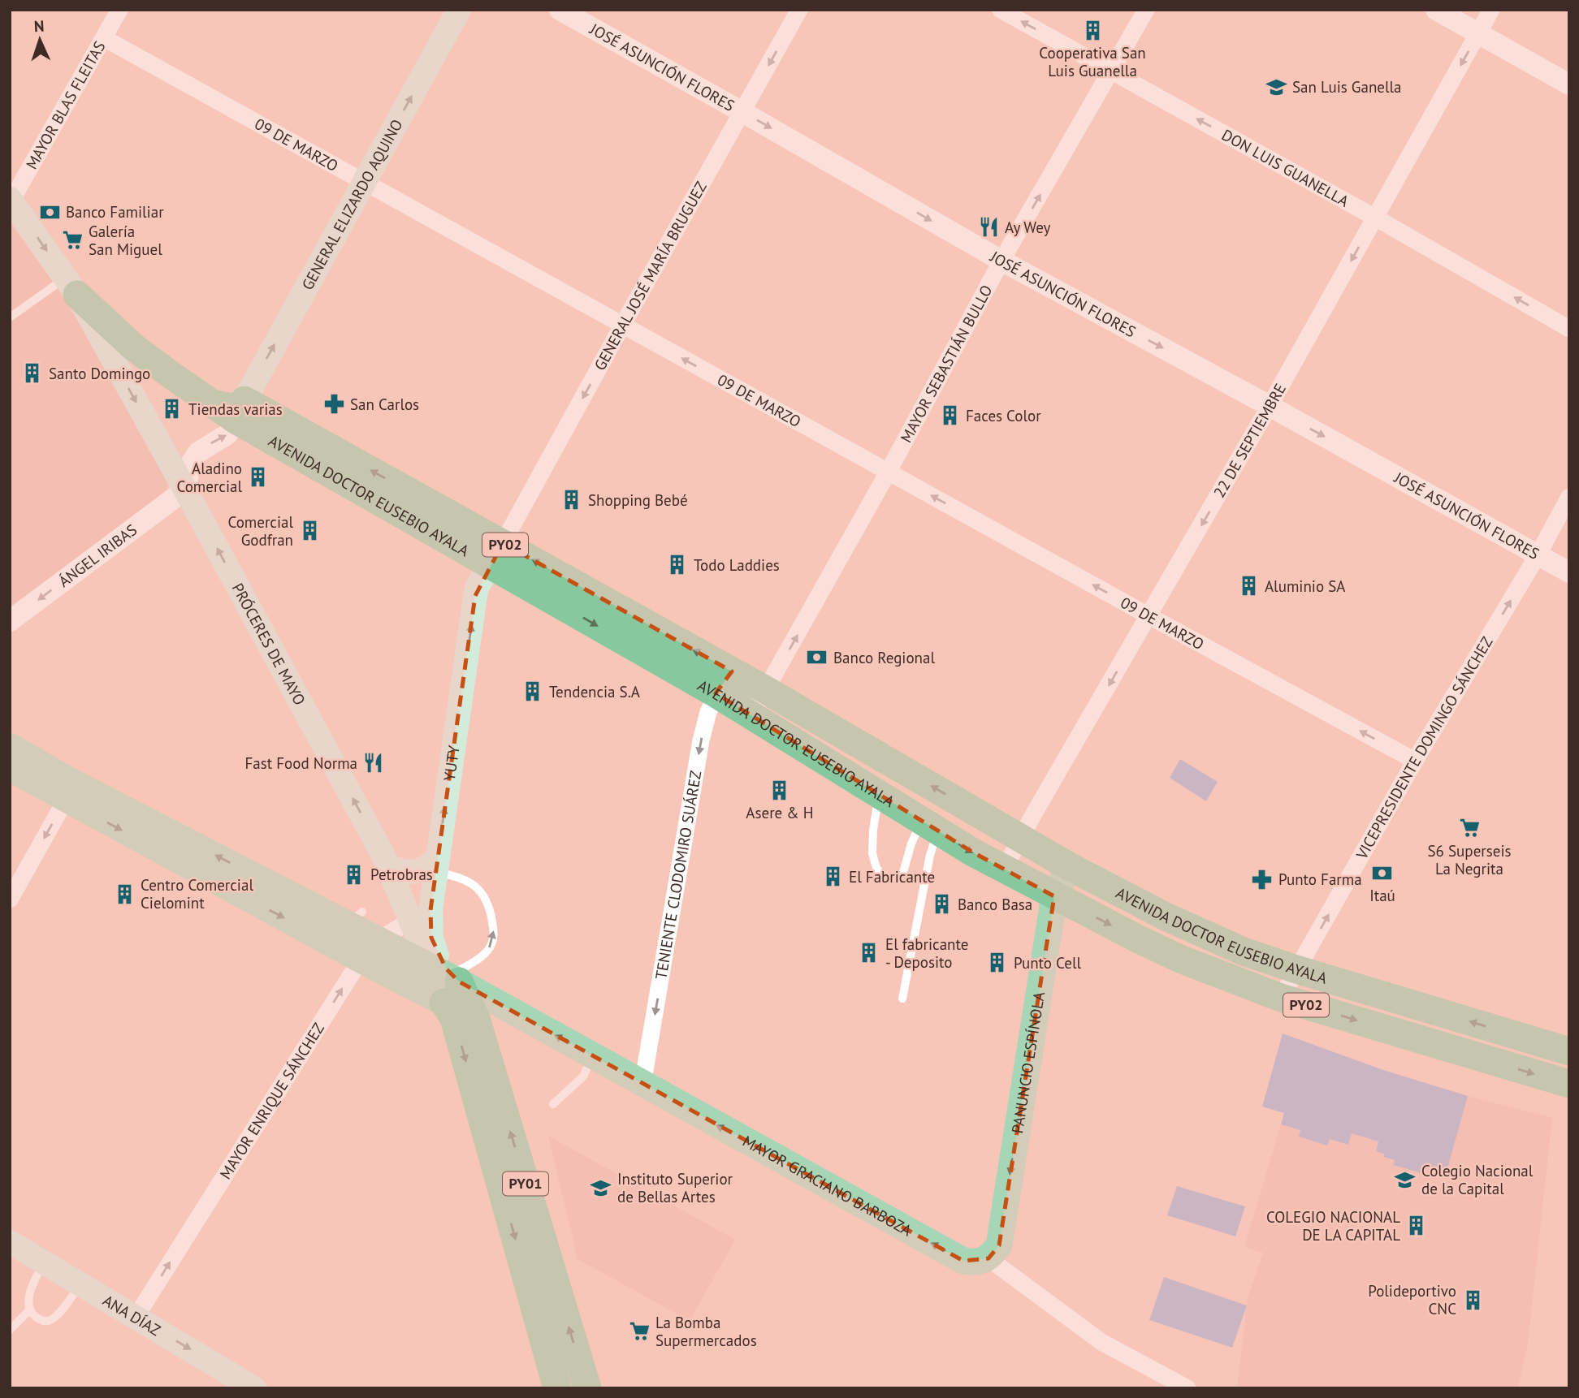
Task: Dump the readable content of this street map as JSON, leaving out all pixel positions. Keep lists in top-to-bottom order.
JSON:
{
  "streets": {
    "highway": ["AVENIDA DOCTOR EUSEBIO AYALA", "PY02", "PY01"],
    "main road": [
      "GENERAL ELIZARDO AQUINO",
      "PRÓCERES DE MAYO",
      "YUTY",
      "PANUNCIO ESPÍNOLA",
      "MAYOR GRACIANO BARBOZA",
      "ANA DÍAZ"
    ],
    "street": [
      "JOSÉ ASUNCIÓN FLORES",
      "MAYOR BLAS FLEITAS",
      "09 DE MARZO",
      "DON LUIS GUANELLA",
      "GENERAL JOSÉ MARÍA BRUGUEZ",
      "MAYOR SEBASTIÁN BULLO",
      "22 DE SEPTIEMBRE",
      "ÁNGEL IRIBAS",
      "VICEPRESIDENTE DOMINGO SÁNCHEZ",
      "TENIENTE CLODOMIRO SUÁREZ",
      "MAYOR ENRIQUE SÁNCHEZ"
    ]
  },
  "crossings": [
    ["JOSÉ ASUNCIÓN FLORES", "GENERAL JOSÉ MARÍA BRUGUEZ"],
    ["JOSÉ ASUNCIÓN FLORES", "MAYOR SEBASTIÁN BULLO"],
    ["JOSÉ ASUNCIÓN FLORES", "22 DE SEPTIEMBRE"],
    ["JOSÉ ASUNCIÓN FLORES", "VICEPRESIDENTE DOMINGO SÁNCHEZ"],
    ["MAYOR BLAS FLEITAS", "09 DE MARZO"],
    ["MAYOR BLAS FLEITAS", "PY02"],
    ["09 DE MARZO", "GENERAL ELIZARDO AQUINO"],
    ["09 DE MARZO", "GENERAL JOSÉ MARÍA BRUGUEZ"],
    ["09 DE MARZO", "MAYOR SEBASTIÁN BULLO"],
    ["09 DE MARZO", "22 DE SEPTIEMBRE"],
    ["09 DE MARZO", "VICEPRESIDENTE DOMINGO SÁNCHEZ"],
    ["DON LUIS GUANELLA", "MAYOR SEBASTIÁN BULLO"],
    ["DON LUIS GUANELLA", "22 DE SEPTIEMBRE"],
    ["GENERAL ELIZARDO AQUINO", "AVENIDA DOCTOR EUSEBIO AYALA"],
    ["GENERAL JOSÉ MARÍA BRUGUEZ", "AVENIDA DOCTOR EUSEBIO AYALA"],
    ["GENERAL JOSÉ MARÍA BRUGUEZ", "YUTY"],
    ["MAYOR SEBASTIÁN BULLO", "AVENIDA DOCTOR EUSEBIO AYALA"],
    ["22 DE SEPTIEMBRE", "AVENIDA DOCTOR EUSEBIO AYALA"],
    ["AVENIDA DOCTOR EUSEBIO AYALA", "PY02"],
    ["AVENIDA DOCTOR EUSEBIO AYALA", "PRÓCERES DE MAYO"],
    ["AVENIDA DOCTOR EUSEBIO AYALA", "VICEPRESIDENTE DOMINGO SÁNCHEZ"],
    ["AVENIDA DOCTOR EUSEBIO AYALA", "YUTY"],
    ["AVENIDA DOCTOR EUSEBIO AYALA", "TENIENTE CLODOMIRO SUÁREZ"],
    ["AVENIDA DOCTOR EUSEBIO AYALA", "PANUNCIO ESPÍNOLA"],
    ["PY02", "PRÓCERES DE MAYO"],
    ["ÁNGEL IRIBAS", "PRÓCERES DE MAYO"],
    ["PRÓCERES DE MAYO", "YUTY"],
    ["PRÓCERES DE MAYO", "MAYOR ENRIQUE SÁNCHEZ"],
    ["PRÓCERES DE MAYO", "PY01"],
    ["PRÓCERES DE MAYO", "MAYOR GRACIANO BARBOZA"],
    ["YUTY", "MAYOR ENRIQUE SÁNCHEZ"],
    ["TENIENTE CLODOMIRO SUÁREZ", "MAYOR GRACIANO BARBOZA"],
    ["PANUNCIO ESPÍNOLA", "MAYOR GRACIANO BARBOZA"],
    ["MAYOR ENRIQUE SÁNCHEZ", "ANA DÍAZ"],
    ["PY01", "MAYOR GRACIANO BARBOZA"]
  ],
  "one_way": [
    "JOSÉ ASUNCIÓN FLORES",
    "09 DE MARZO",
    "DON LUIS GUANELLA",
    "GENERAL ELIZARDO AQUINO",
    "GENERAL JOSÉ MARÍA BRUGUEZ",
    "MAYOR SEBASTIÁN BULLO",
    "22 DE SEPTIEMBRE",
    "ÁNGEL IRIBAS",
    "VICEPRESIDENTE DOMINGO SÁNCHEZ",
    "YUTY",
    "TENIENTE CLODOMIRO SUÁREZ",
    "PANUNCIO ESPÍNOLA",
    "MAYOR ENRIQUE SÁNCHEZ",
    "MAYOR GRACIANO BARBOZA",
    "ANA DÍAZ"
  ],
  "places": {
    "building": [
      "Cooperativa San Luis Guanella",
      "Santo Domingo",
      "Tiendas varias",
      "Faces Color",
      "Aladino Comercial",
      "Shopping Bebé",
      "Comercial Godfran",
      "Todo Laddies",
      "Aluminio SA",
      "Tendencia S.A",
      "Asere & H",
      "Petrobras",
      "El Fabricante",
      "Centro Comercial Cielomint",
      "Banco Basa",
      "El fabricante - Deposito",
      "Punto Cell",
      "COLEGIO NACIONAL DE LA CAPITAL",
      "Polideportivo CNC"
    ],
    "school or university": ["San Luis Ganella", "Colegio Nacional de la Capital", "Instituto Superior de Bellas Artes"],
    "bank": ["Banco Familiar", "Banco Regional", "Itaú"],
    "restaurant": ["Ay Wey", "Fast Food Norma"],
    "supermarket": ["Galería San Miguel", "S6 Superseis La Negrita", "La Bomba Supermercados"],
    "pharmacy": ["San Carlos", "Punto Farma"]
  },
  "north": "top"
}
